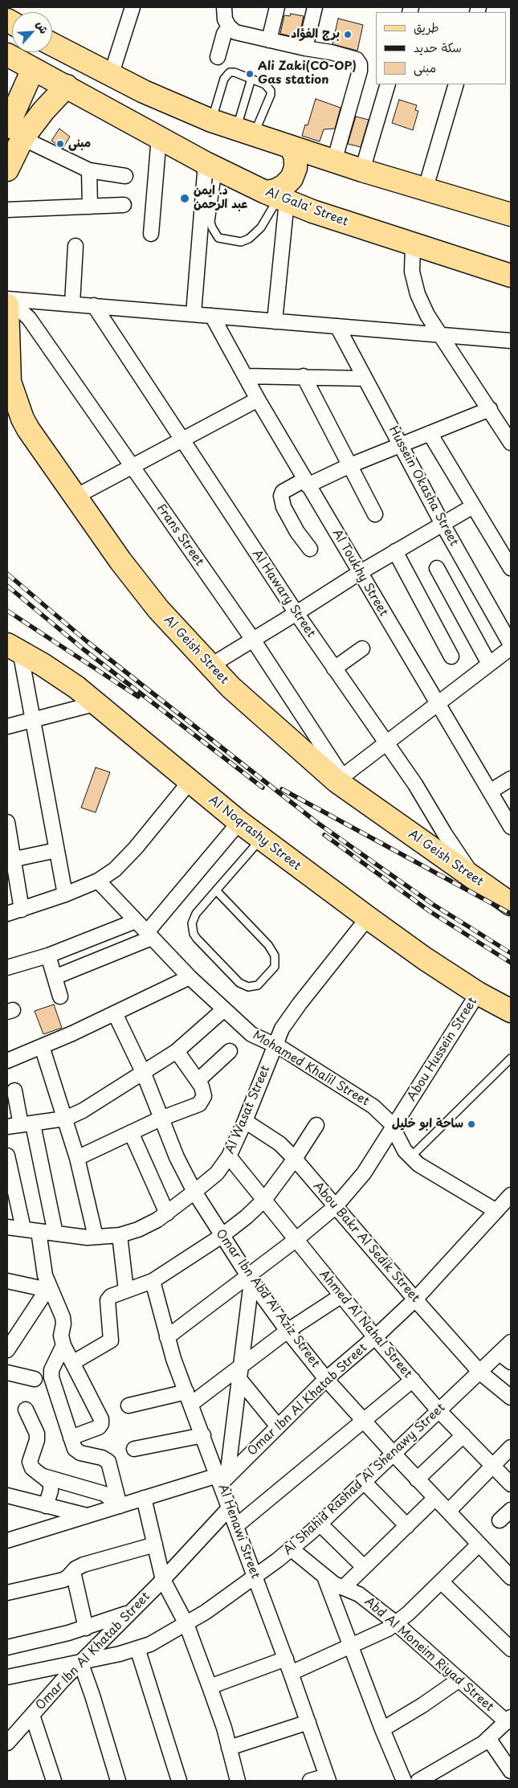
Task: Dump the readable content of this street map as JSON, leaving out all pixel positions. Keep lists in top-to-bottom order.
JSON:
{
  "streets": {
    "main road": ["Al Gala' Street", "Al Geish Street", "Al Noqrashy Street"],
    "street": [
      "Hussein Okasha Street",
      "Frans Street",
      "Al Toukhy Street",
      "Al Hawary Street",
      "Abou Hussein Street",
      "Mohamed Khalil Street",
      "Al Wasat Street",
      "Abou Bakr Al Sedik Street",
      "Omar Ibn Abd Al Aziz Street",
      "Ahmed Al Nahal Street",
      "Omar Ibn Al Khatab Street",
      "Al Shahid Rashad Al Shenawy Street",
      "Al Henawi Street",
      "Abd Al Moneim Riyad Street"
    ]
  },
  "crossings": [
    ["Frans Street", "Al Geish Street"],
    ["Al Hawary Street", "Al Geish Street"],
    ["Al Noqrashy Street", "Abou Hussein Street"],
    ["Al Noqrashy Street", "Al Wasat Street"],
    ["Abou Hussein Street", "Mohamed Khalil Street"],
    ["Abou Hussein Street", "Abou Bakr Al Sedik Street"],
    ["Abou Hussein Street", "Omar Ibn Abd Al Aziz Street"],
    ["Abou Hussein Street", "Ahmed Al Nahal Street"],
    ["Abou Hussein Street", "Al Henawi Street"],
    ["Mohamed Khalil Street", "Al Wasat Street"],
    ["Mohamed Khalil Street", "Omar Ibn Al Khatab Street"],
    ["Al Wasat Street", "Abou Bakr Al Sedik Street"],
    ["Al Wasat Street", "Omar Ibn Abd Al Aziz Street"],
    ["Al Wasat Street", "Ahmed Al Nahal Street"],
    ["Abou Bakr Al Sedik Street", "Omar Ibn Al Khatab Street"],
    ["Abou Bakr Al Sedik Street", "Al Shahid Rashad Al Shenawy Street"],
    ["Omar Ibn Abd Al Aziz Street", "Omar Ibn Al Khatab Street"],
    ["Omar Ibn Abd Al Aziz Street", "Al Shahid Rashad Al Shenawy Street"],
    ["Ahmed Al Nahal Street", "Omar Ibn Al Khatab Street"],
    ["Ahmed Al Nahal Street", "Al Shahid Rashad Al Shenawy Street"],
    ["Omar Ibn Al Khatab Street", "Al Shahid Rashad Al Shenawy Street"],
    ["Omar Ibn Al Khatab Street", "Al Henawi Street"],
    ["Al Shahid Rashad Al Shenawy Street", "Al Henawi Street"],
    ["Al Shahid Rashad Al Shenawy Street", "Abd Al Moneim Riyad Street"]
  ],
  "places": [
    "برج الفؤاد",
    "Ali Zaki(CO-OP) Gas station",
    "مبنى",
    "د. ايمن عبد الرحمن",
    "ساحة ابو خليل"
  ],
  "legend": ["طريق", "سكة حديد", "مبنى"],
  "north": "top right"
}
